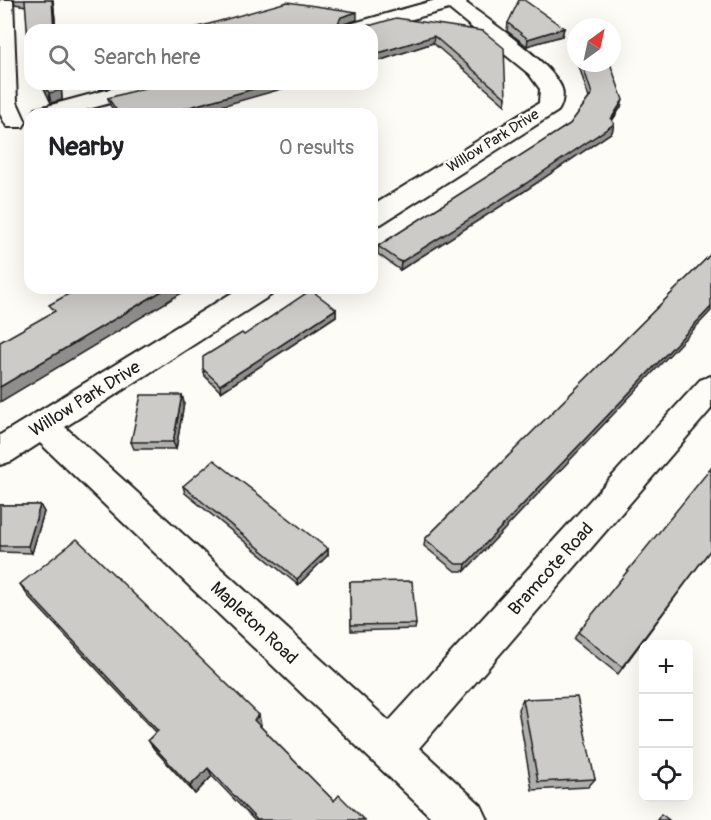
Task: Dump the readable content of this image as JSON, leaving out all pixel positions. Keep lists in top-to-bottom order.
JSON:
{
  "streets": {
    "street": ["Willow Park Drive", "Bramcote Road", "Mapleton Road"]
  },
  "crossings": [
    ["Willow Park Drive", "Mapleton Road"],
    ["Bramcote Road", "Mapleton Road"]
  ],
  "north": "top right",
  "page": {
    "search": "Search here",
    "heading": ["Nearby", "0 results"],
    "map_buttons": ["+", "−"]
  }
}
